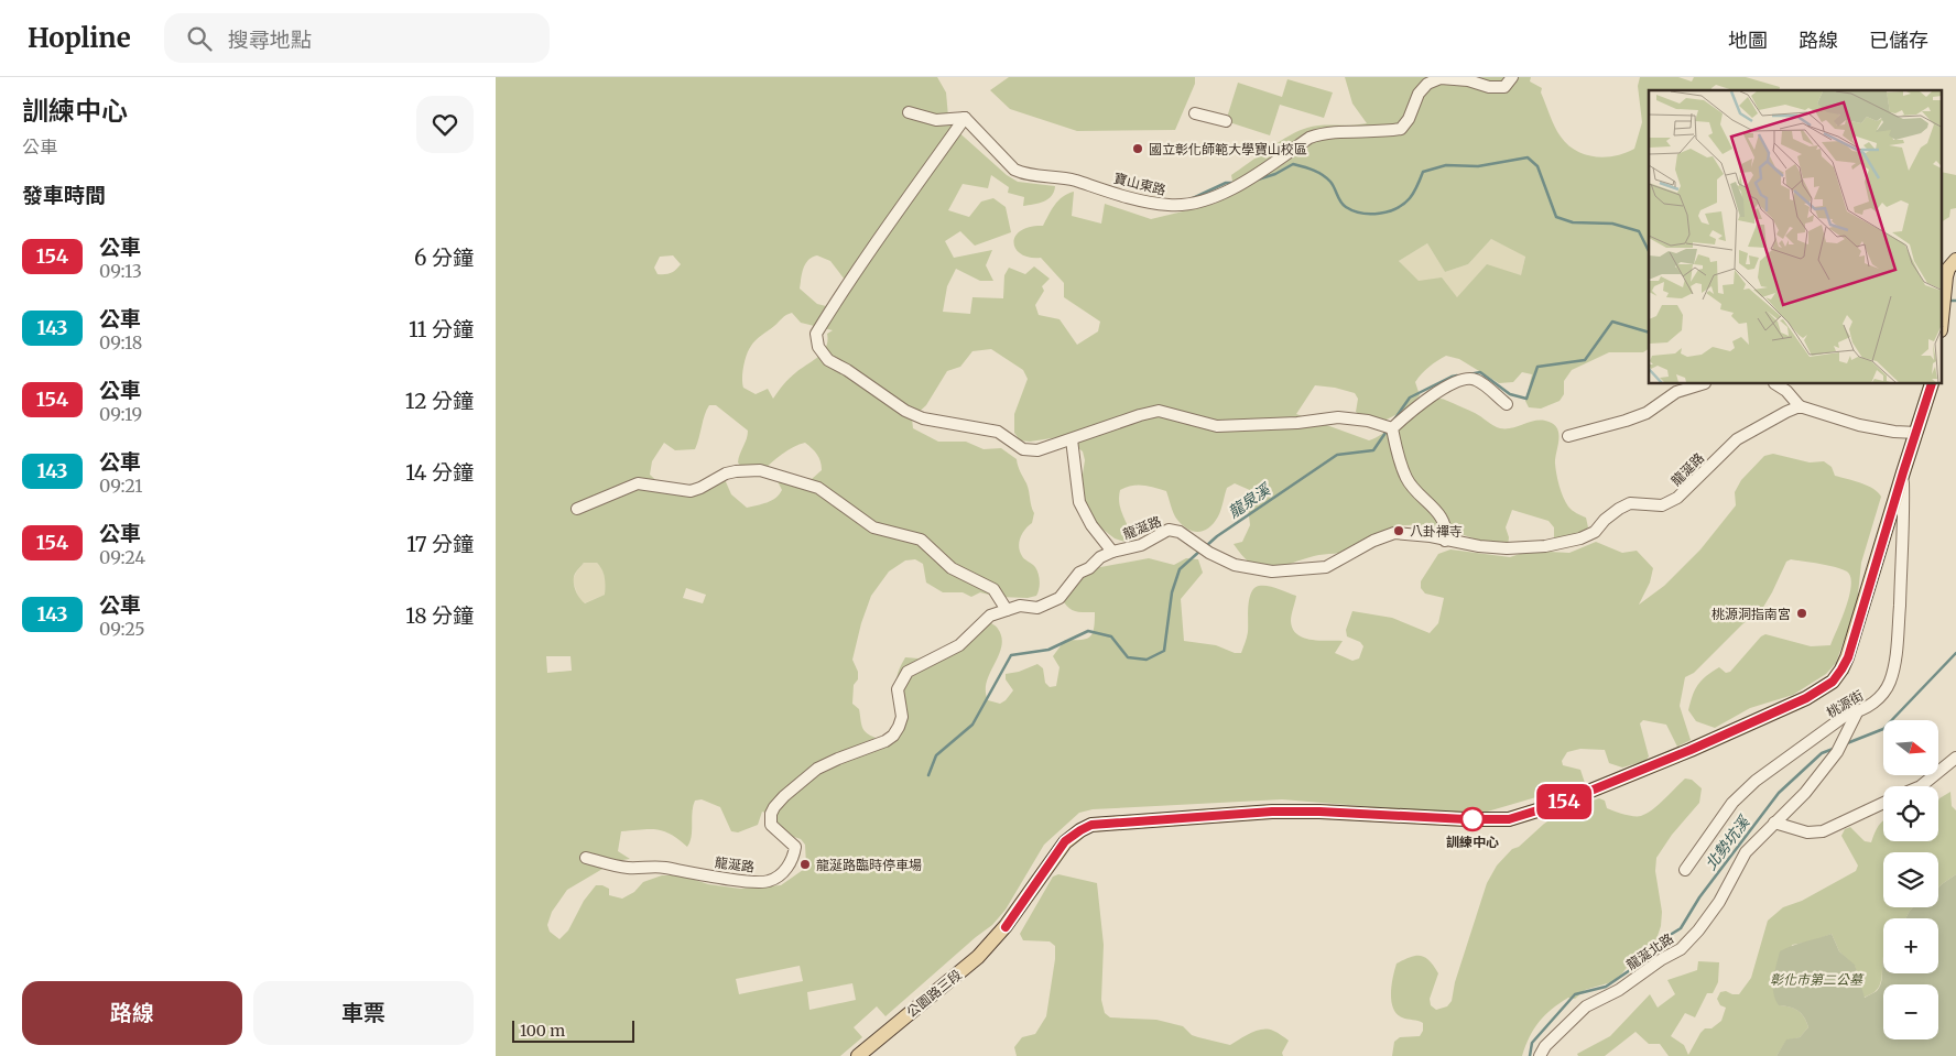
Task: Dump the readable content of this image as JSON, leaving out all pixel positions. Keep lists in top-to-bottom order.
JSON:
{
  "streets": {
    "main road": ["公園路三段"],
    "street": [
      "寶山東路",
      "龍涎路",
      "桃源街",
      "龍涎北路"
    ]
  },
  "crossings": [
    ["桃源街", "龍涎北路"],
    ["桃源街", "公園路三段"]
  ],
  "water": ["龍泉溪", "北勢坑溪"],
  "parks": ["彰化市第二公墓"],
  "places": [
    "國立彰化師範大學寶山校區",
    "八卦禪寺",
    "桃源洞指南宮",
    "訓練中心",
    "龍涎路臨時停車場"
  ],
  "lines": ["bus line 154"],
  "scale_bar": "100 m",
  "north": "right",
  "page": {
    "header": "Hopline",
    "search": "搜尋地點",
    "nav": ["地圖", "路線", "已儲存"],
    "heading": [
      ["訓練中心", "公車"],
      "發車時間"
    ],
    "on_map": "154",
    "list": [
      {
        "mark": "154",
        "name": "公車",
        "note": "09:13",
        "value": "6 分鐘"
      },
      {
        "mark": "143",
        "name": "公車",
        "note": "09:18",
        "value": "11 分鐘"
      },
      {
        "mark": "154",
        "name": "公車",
        "note": "09:19",
        "value": "12 分鐘"
      },
      {
        "mark": "143",
        "name": "公車",
        "note": "09:21",
        "value": "14 分鐘"
      },
      {
        "mark": "154",
        "name": "公車",
        "note": "09:24",
        "value": "17 分鐘"
      },
      {
        "mark": "143",
        "name": "公車",
        "note": "09:25",
        "value": "18 分鐘"
      }
    ],
    "map_buttons": ["+", "−"],
    "buttons": ["路線", "車票"],
    "scale": "100 m"
  }
}
